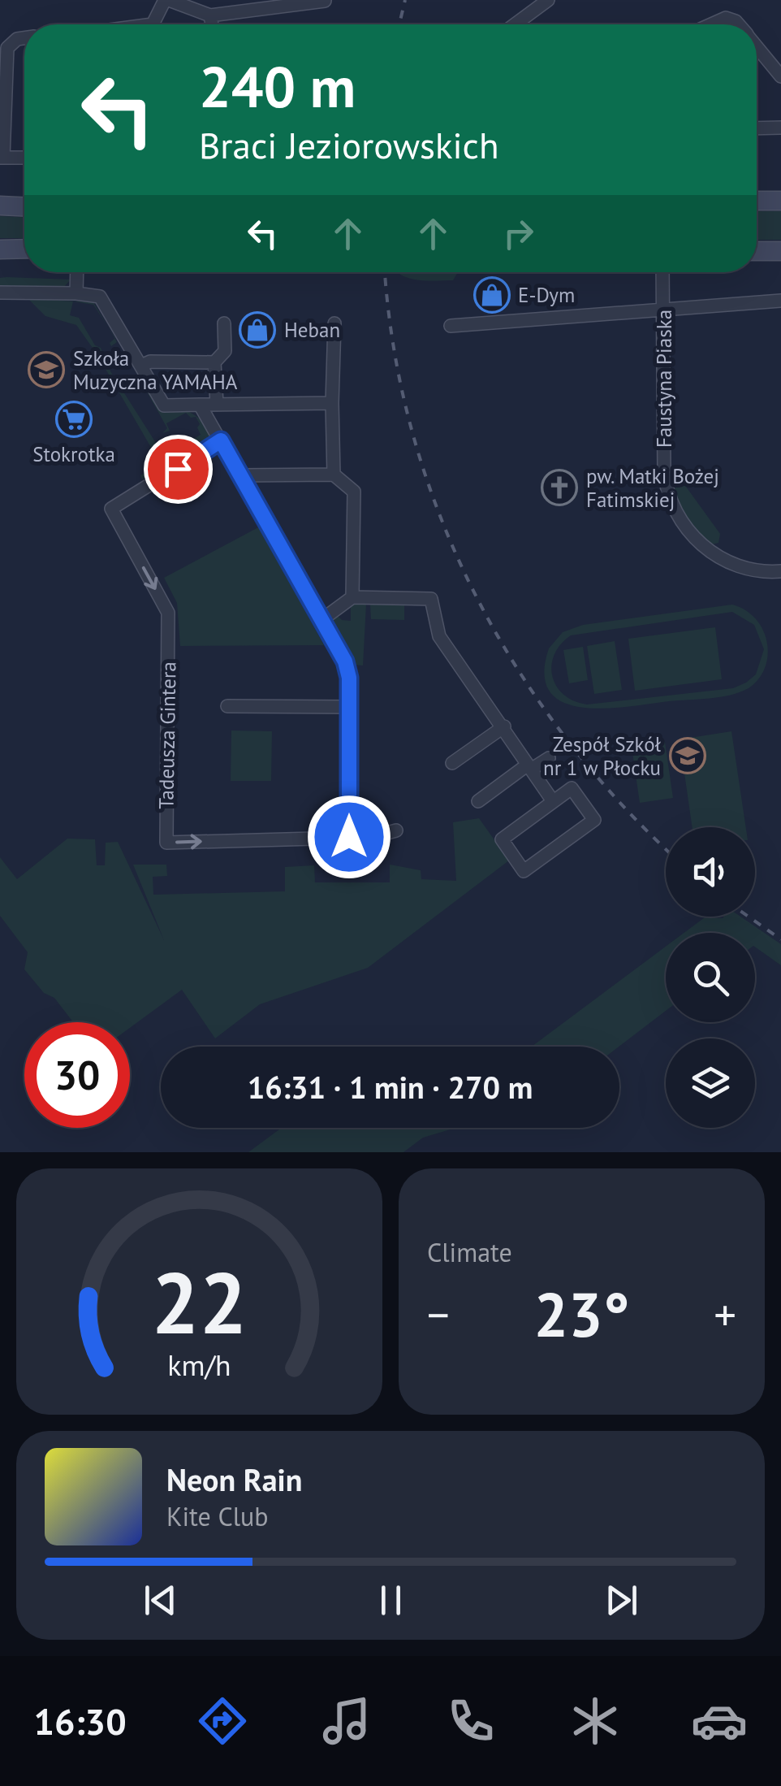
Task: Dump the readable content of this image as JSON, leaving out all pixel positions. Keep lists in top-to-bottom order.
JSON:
{
  "streets": {
    "street": ["Faustyna Piaska", "Tadeusza Gintera"]
  },
  "places": {
    "shop": ["E-Dym", "Heban"],
    "school or university": ["Szkoła Muzyczna YAMAHA", "Zespół Szkół nr 1 w Płocku"],
    "supermarket": ["Stokrotka"],
    "church": ["pw. Matki Bożej Fatimskiej"]
  },
  "page": {
    "turn": ["240 m", "Braci Jeziorowskich"],
    "limit": "30",
    "trip": "16:31 · 1 min · 270 m",
    "tile": "Climate",
    "heat": ["−", "23°", "+"],
    "song": ["Neon Rain", "Kite Club"],
    "tabs": "16:30",
    "gauge": ["22", "km/h"]
  }
}
